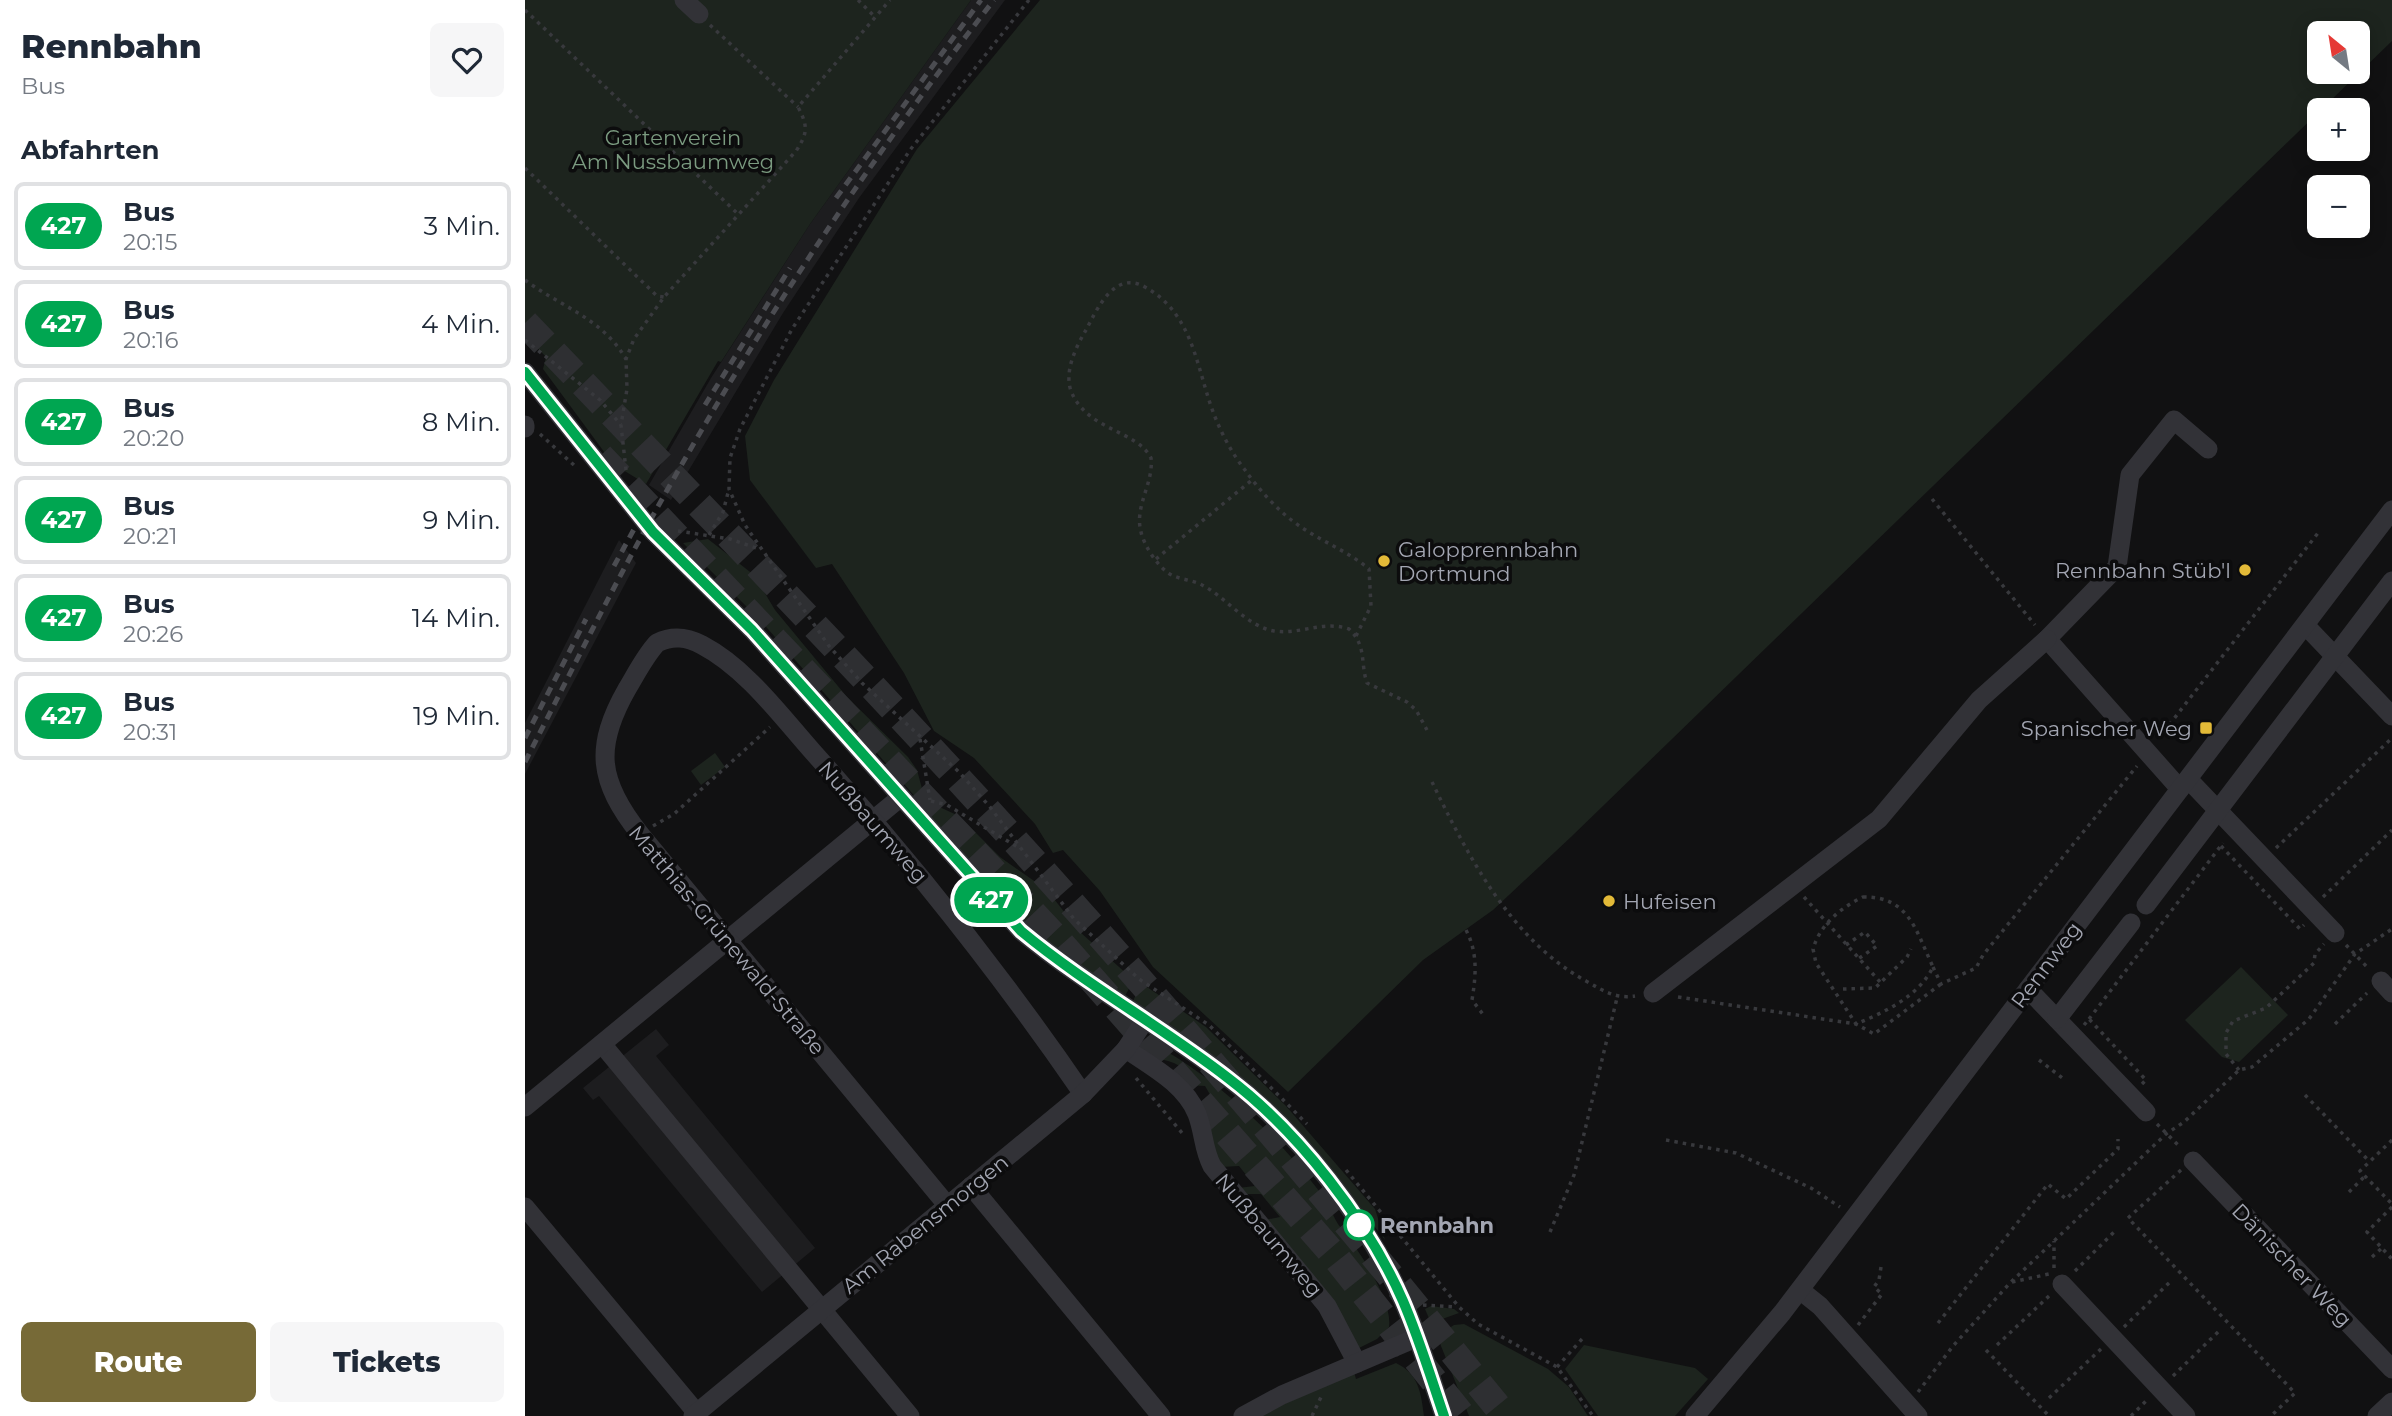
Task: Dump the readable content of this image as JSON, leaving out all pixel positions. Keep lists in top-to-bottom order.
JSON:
{
  "streets": {
    "street": [
      "Nußbaumweg",
      "Matthias-Grünewald-Straße",
      "Rennweg",
      "Am Rabensmorgen",
      "Dänischer Weg"
    ]
  },
  "crossings": [
    ["Nußbaumweg", "Matthias-Grünewald-Straße"],
    ["Nußbaumweg", "Am Rabensmorgen"],
    ["Matthias-Grünewald-Straße", "Am Rabensmorgen"]
  ],
  "parks": ["Gartenverein Am Nussbaumweg"],
  "places": {
    "other": [
      "Galopprennbahn Dortmund",
      "Rennbahn Stüb'l",
      "Hufeisen",
      "Rennbahn"
    ],
    "transit": ["Spanischer Weg"]
  },
  "lines": ["bus line 427"],
  "north": "top left",
  "page": {
    "heading": [
      ["Rennbahn", "Bus"],
      "Abfahrten"
    ],
    "on_map": "427",
    "map_buttons": ["+", "−"],
    "list": [
      {
        "mark": "427",
        "name": "Bus",
        "note": "20:15",
        "value": "3 Min."
      },
      {
        "mark": "427",
        "name": "Bus",
        "note": "20:16",
        "value": "4 Min."
      },
      {
        "mark": "427",
        "name": "Bus",
        "note": "20:20",
        "value": "8 Min."
      },
      {
        "mark": "427",
        "name": "Bus",
        "note": "20:21",
        "value": "9 Min."
      },
      {
        "mark": "427",
        "name": "Bus",
        "note": "20:26",
        "value": "14 Min."
      },
      {
        "mark": "427",
        "name": "Bus",
        "note": "20:31",
        "value": "19 Min."
      }
    ],
    "buttons": ["Route", "Tickets"]
  }
}
